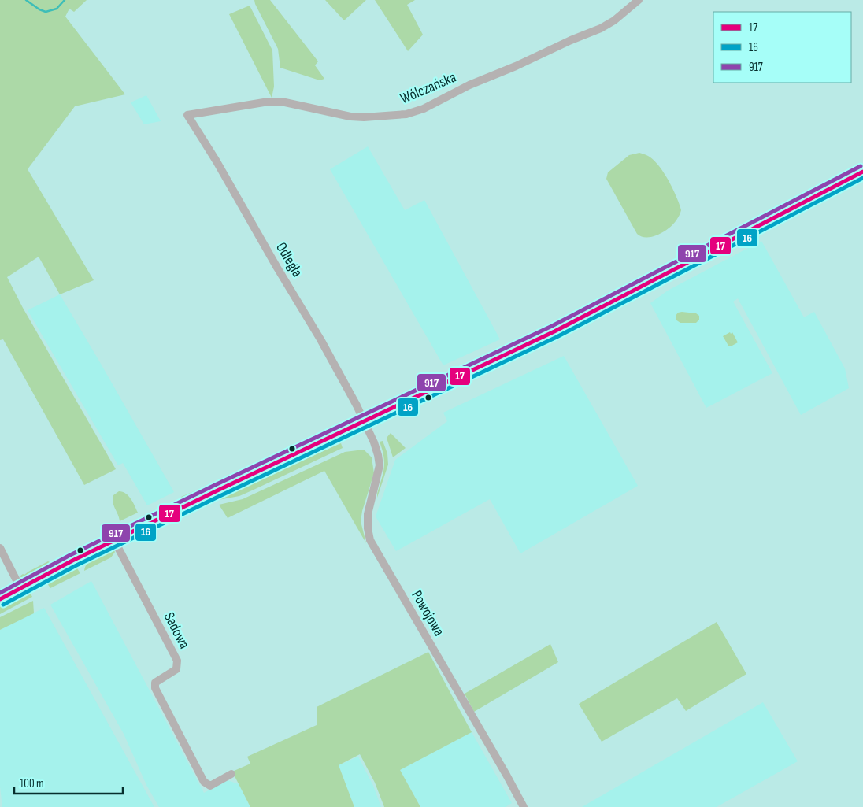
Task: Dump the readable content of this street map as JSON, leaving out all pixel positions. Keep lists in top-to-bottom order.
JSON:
{
  "streets": {
    "street": [
      "Wólczańska",
      "Odległa",
      "Powojowa",
      "Sadowa"
    ]
  },
  "crossings": [
    ["Wólczańska", "Odległa"],
    ["Odległa", "Powojowa"]
  ],
  "lines": ["transit line 917", "transit line 17", "transit line 16"],
  "legend": ["17", "16", "917"],
  "scale_bar": "100 m"
}
